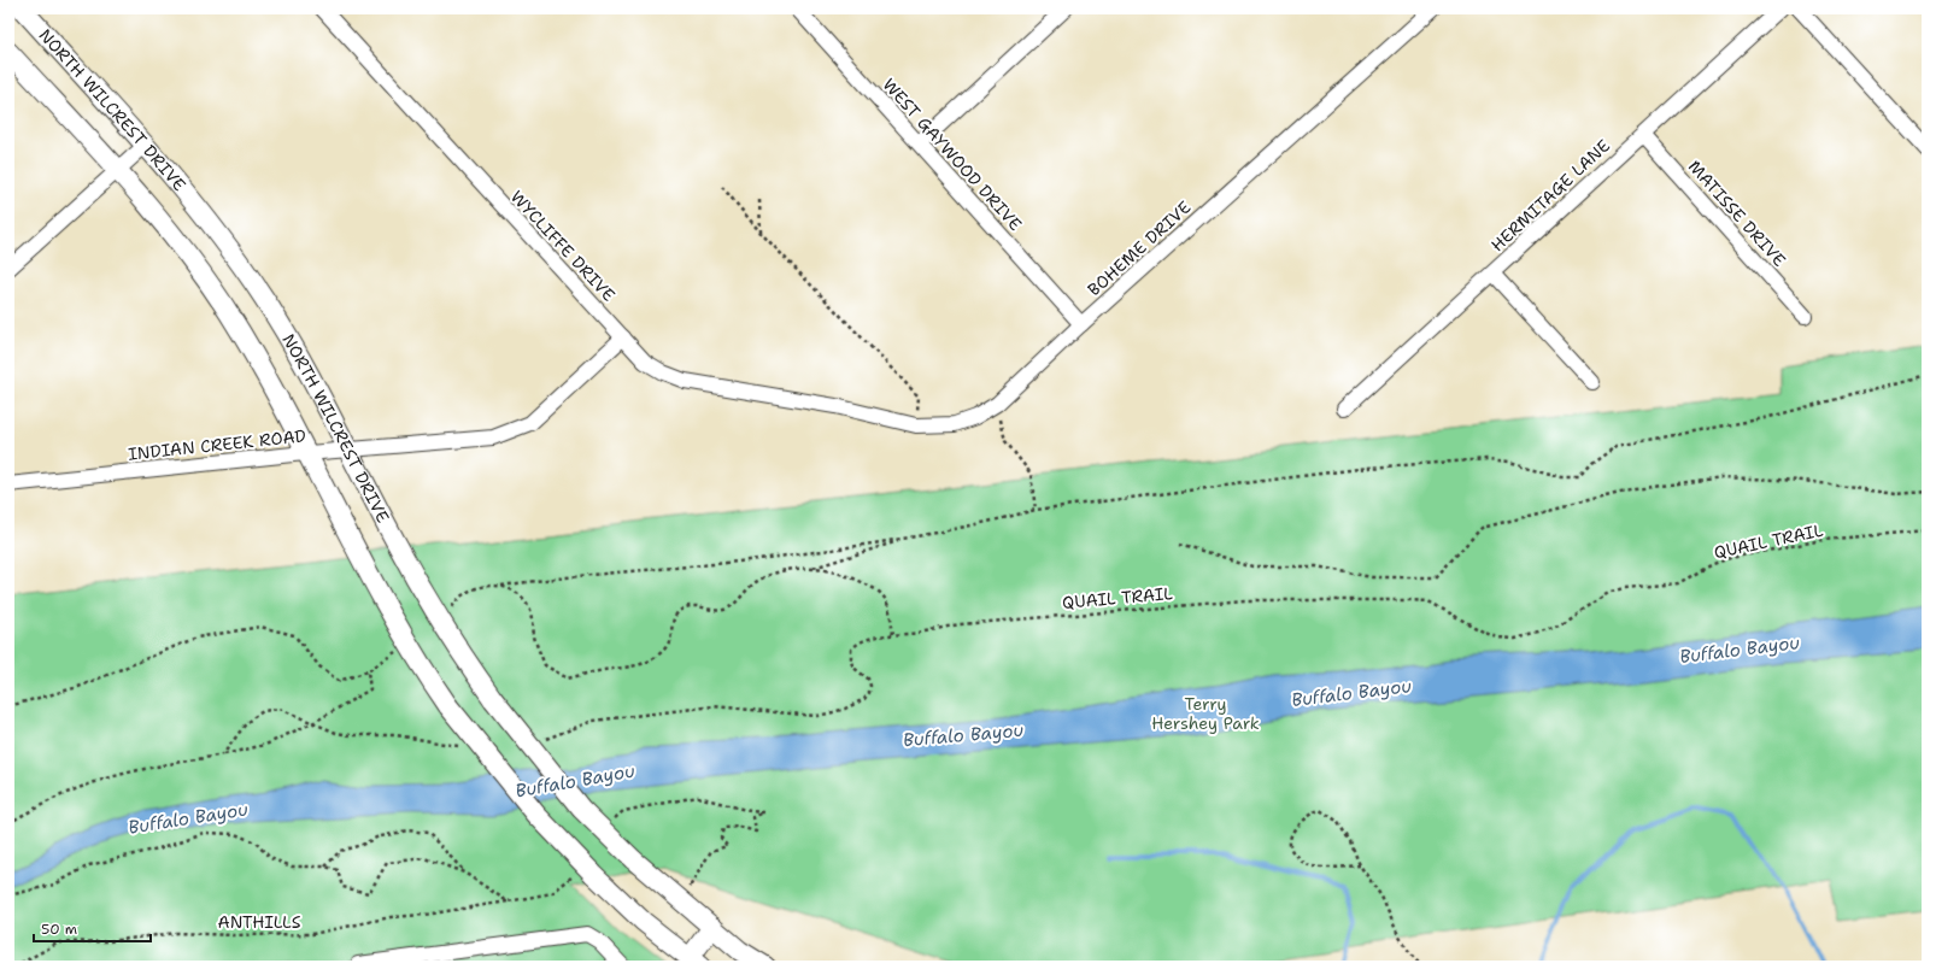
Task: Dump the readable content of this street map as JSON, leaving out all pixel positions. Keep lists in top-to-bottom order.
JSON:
{
  "streets": {
    "main road": ["NORTH WILCREST DRIVE"],
    "street": [
      "WEST GAYWOOD DRIVE",
      "HERMITAGE LANE",
      "MATISSE DRIVE",
      "WYCLIFFE DRIVE",
      "BOHEME DRIVE",
      "INDIAN CREEK ROAD"
    ],
    "path": ["QUAIL TRAIL", "ANTHILLS"]
  },
  "crossings": [
    ["NORTH WILCREST DRIVE", "INDIAN CREEK ROAD"],
    ["WEST GAYWOOD DRIVE", "BOHEME DRIVE"],
    ["HERMITAGE LANE", "MATISSE DRIVE"],
    ["WYCLIFFE DRIVE", "BOHEME DRIVE"],
    ["WYCLIFFE DRIVE", "INDIAN CREEK ROAD"]
  ],
  "water": ["Buffalo Bayou"],
  "parks": ["Terry Hershey Park"],
  "scale_bar": "50 m"
}
